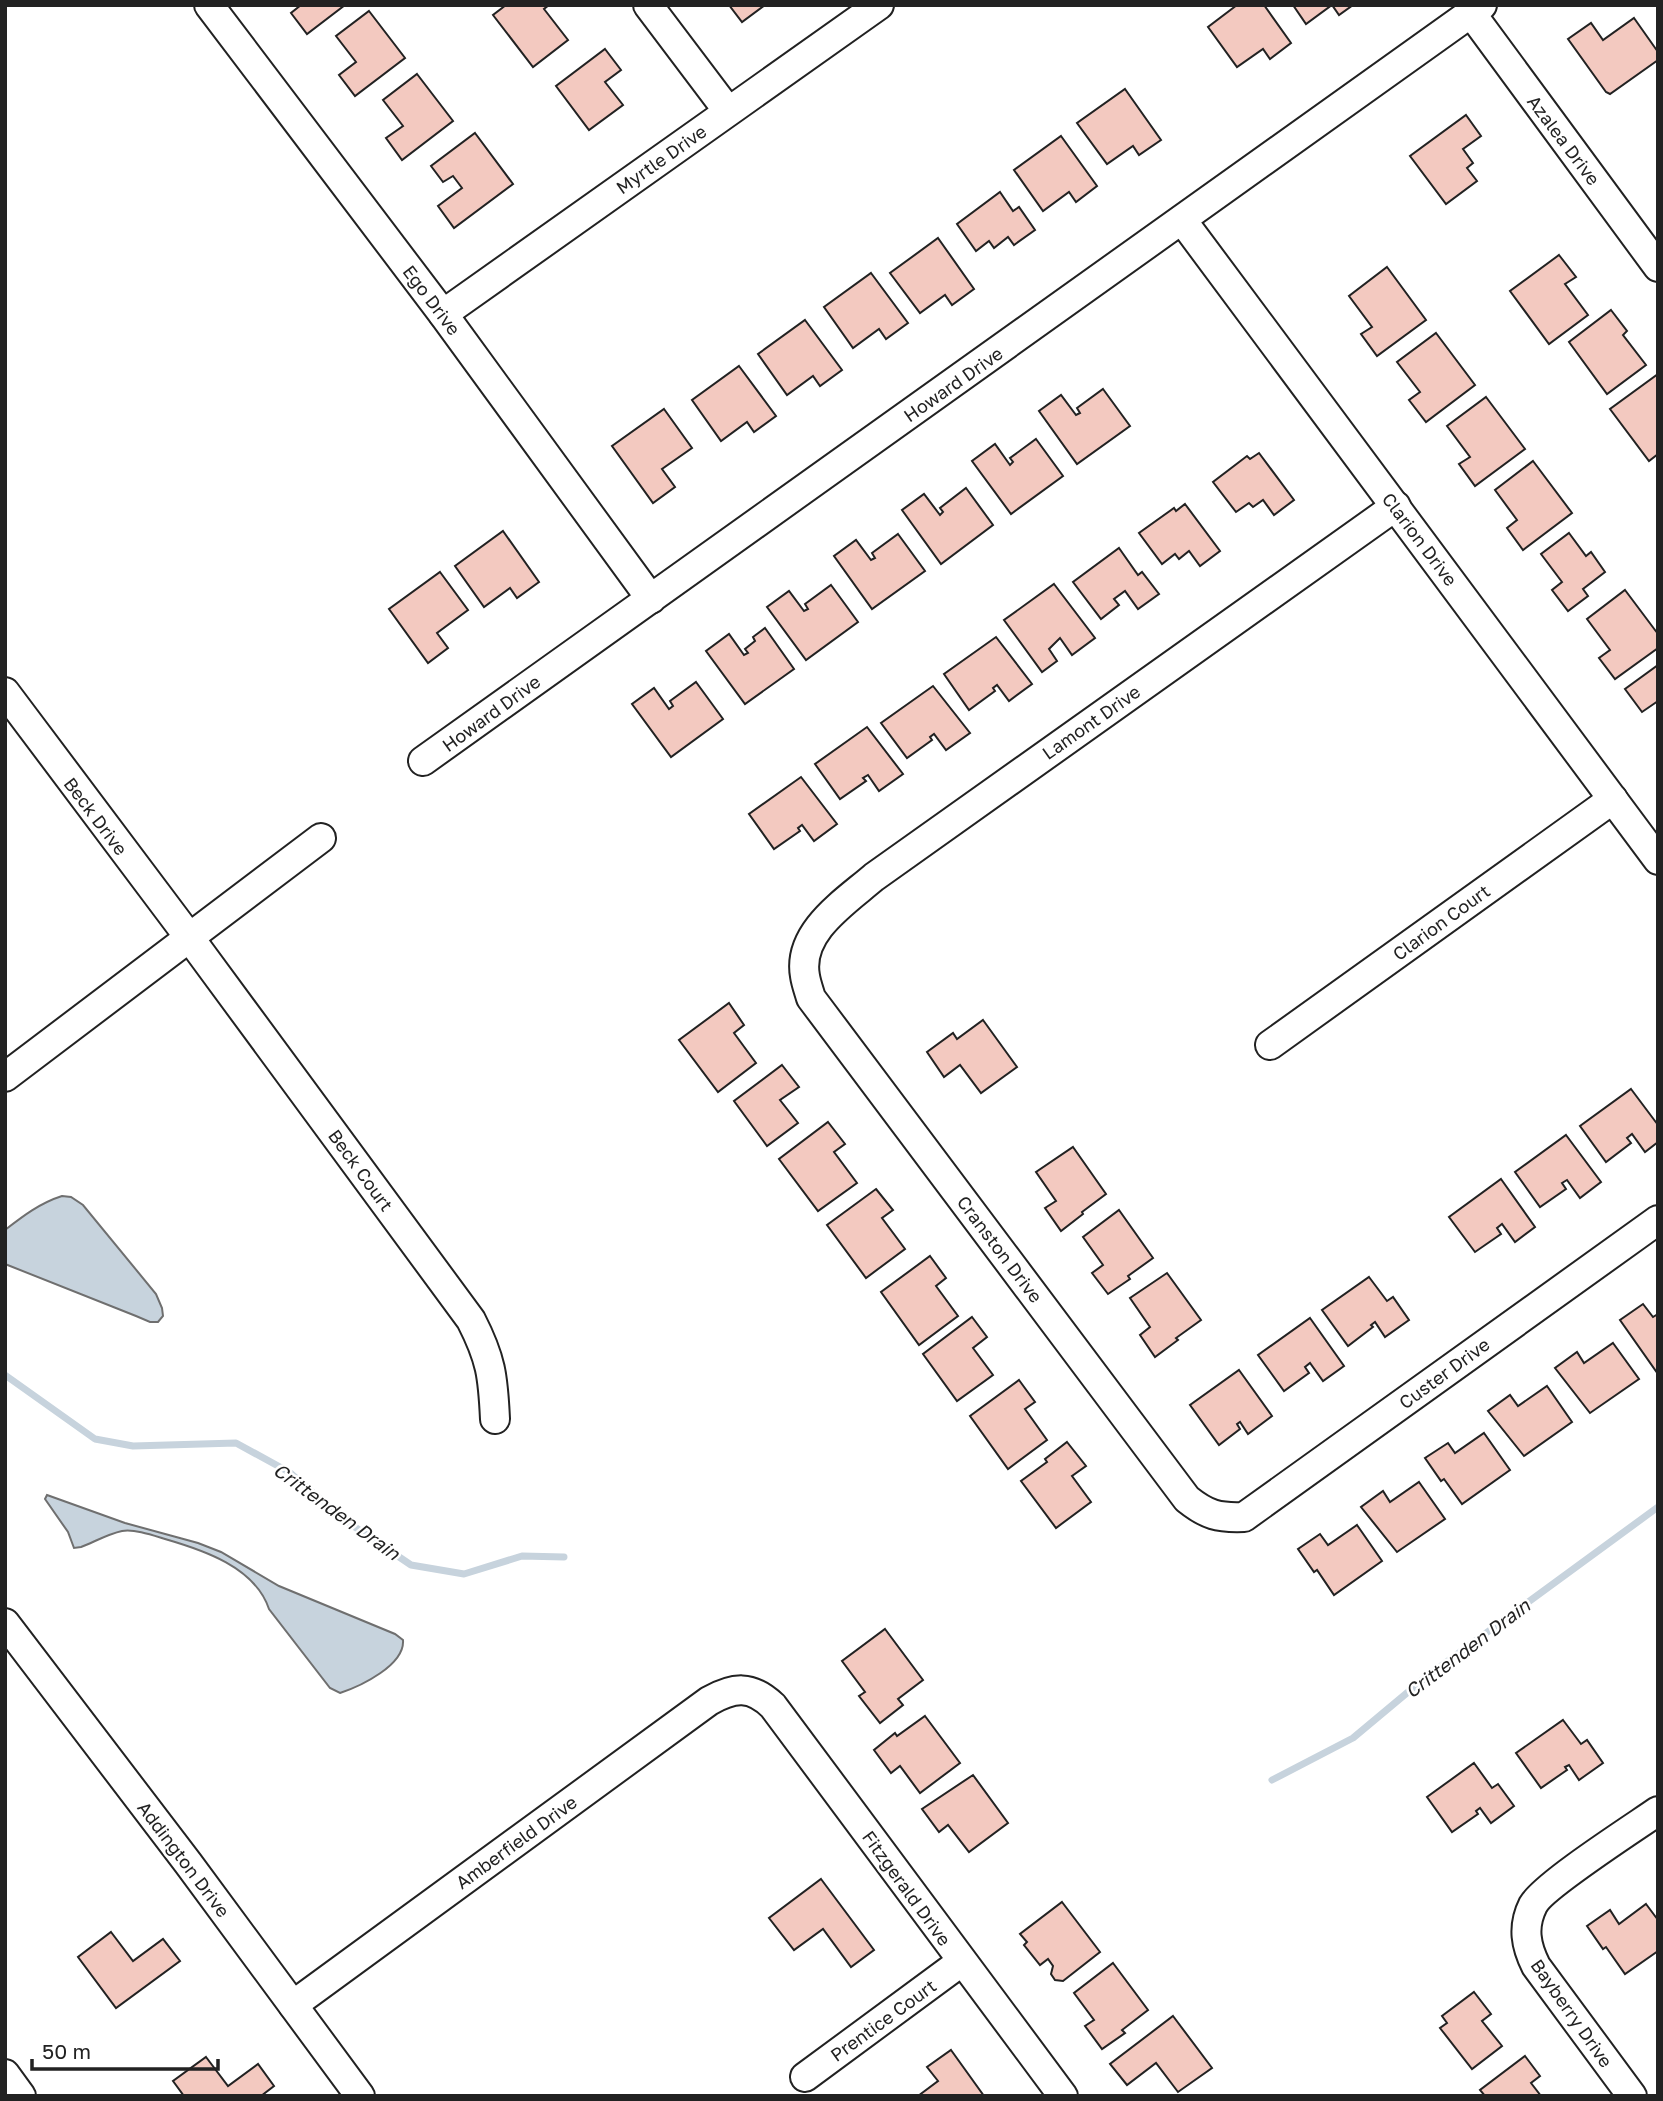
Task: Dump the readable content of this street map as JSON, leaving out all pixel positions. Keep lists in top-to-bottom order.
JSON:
{
  "streets": {
    "street": [
      "Azalea Drive",
      "Myrtle Drive",
      "Ego Drive",
      "Howard Drive",
      "Clarion Drive",
      "Lamont Drive",
      "Beck Drive",
      "Clarion Court",
      "Beck Court",
      "Cranston Drive",
      "Custer Drive",
      "Amberfield Drive",
      "Addington Drive",
      "Fitzgerald Drive",
      "Bayberry Drive",
      "Prentice Court"
    ]
  },
  "crossings": [
    ["Azalea Drive", "Howard Drive"],
    ["Myrtle Drive", "Ego Drive"],
    ["Ego Drive", "Howard Drive"],
    ["Howard Drive", "Clarion Drive"],
    ["Clarion Drive", "Lamont Drive"],
    ["Clarion Drive", "Clarion Court"],
    ["Lamont Drive", "Cranston Drive"],
    ["Beck Drive", "Beck Court"],
    ["Cranston Drive", "Custer Drive"],
    ["Amberfield Drive", "Addington Drive"],
    ["Amberfield Drive", "Fitzgerald Drive"],
    ["Fitzgerald Drive", "Prentice Court"]
  ],
  "water": ["Crittenden Drain"],
  "scale_bar": "50 m"
}
